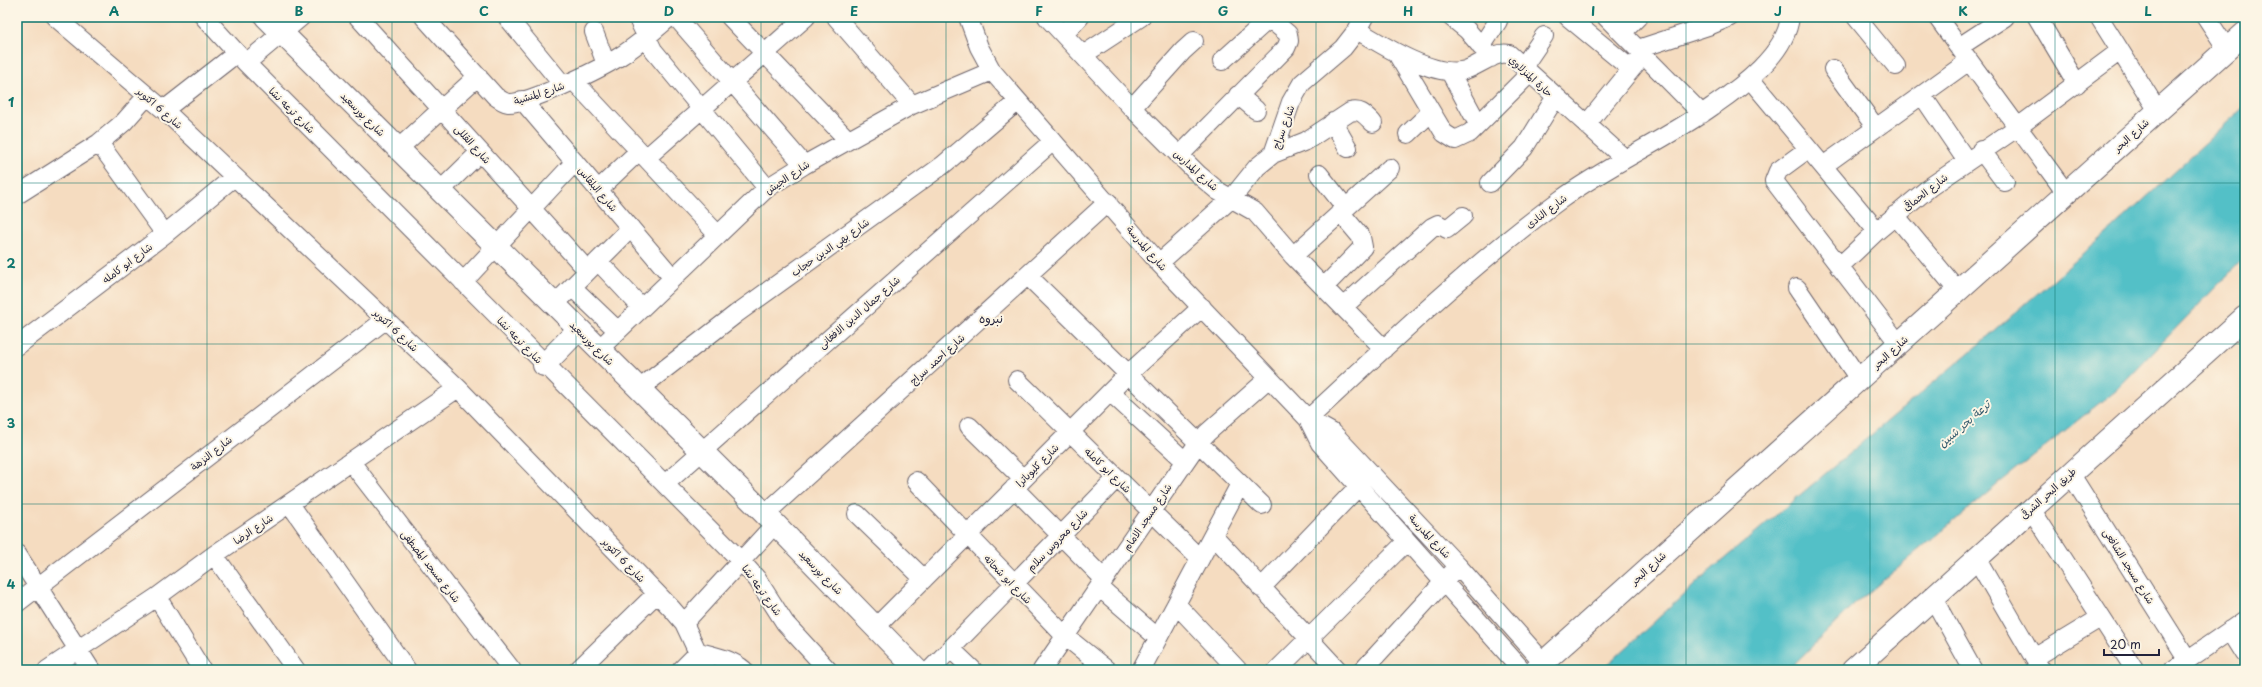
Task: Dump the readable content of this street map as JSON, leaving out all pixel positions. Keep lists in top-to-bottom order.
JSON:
{
  "streets": {
    "street": [
      "حارة المنزلاوي",
      "شارع المنشية",
      "شارع 6 اكتوبر",
      "شارع ترعه نشا",
      "شارع بورسعيد",
      "شارع سراج",
      "شارع البحر",
      "شارع القللى",
      "شارع المدارس",
      "شارع الجيش",
      "شارع البلقاس",
      "شارع الحماقى",
      "شارع النادى",
      "شارع بهي الدين حجاب",
      "شارع المدرسة",
      "شارع ابو كامله",
      "شارع جمال الدين الافغانى",
      "شارع احمد سراج",
      "شارع النزهة",
      "شارع كليوباترا",
      "طريق البحر الشرقى",
      "شارع مسجد الامام",
      "شارع الرضا",
      "شارع محروس سلام",
      "شارع مسجد المصطفى",
      "شارع مسجد الشافعى",
      "شارع ابو شحاته"
    ]
  },
  "crossings": [
    ["حارة المنزلاوي", "شارع سراج"],
    ["حارة المنزلاوي", "شارع النادى"],
    ["شارع المنشية", "شارع البلقاس"],
    ["شارع 6 اكتوبر", "شارع ابو كامله"],
    ["شارع 6 اكتوبر", "شارع احمد سراج"],
    ["شارع 6 اكتوبر", "شارع النزهة"],
    ["شارع 6 اكتوبر", "شارع الرضا"],
    ["شارع ترعه نشا", "شارع جمال الدين الافغانى"],
    ["شارع ترعه نشا", "شارع احمد سراج"],
    ["شارع بورسعيد", "شارع الجيش"],
    ["شارع بورسعيد", "شارع بهي الدين حجاب"],
    ["شارع بورسعيد", "شارع جمال الدين الافغانى"],
    ["شارع بورسعيد", "شارع احمد سراج"],
    ["شارع بورسعيد", "شارع كليوباترا"],
    ["شارع سراج", "شارع المدارس"],
    ["شارع سراج", "شارع المدرسة"],
    ["شارع البحر", "شارع المدرسة"],
    ["شارع القللى", "شارع الجيش"],
    ["شارع المدارس", "شارع النادى"],
    ["شارع الجيش", "شارع البلقاس"],
    ["شارع الجيش", "شارع المدرسة"],
    ["شارع النادى", "شارع المدرسة"],
    ["شارع بهي الدين حجاب", "شارع المدرسة"],
    ["شارع المدرسة", "شارع جمال الدين الافغانى"],
    ["شارع المدرسة", "شارع احمد سراج"],
    ["شارع المدرسة", "شارع كليوباترا"],
    ["شارع المدرسة", "شارع مسجد الامام"],
    ["شارع ابو كامله", "شارع كليوباترا"],
    ["شارع ابو كامله", "شارع مسجد الامام"],
    ["شارع ابو كامله", "شارع محروس سلام"],
    ["شارع كليوباترا", "شارع ابو شحاته"],
    ["طريق البحر الشرقى", "شارع مسجد الشافعى"],
    ["شارع مسجد الامام", "شارع ابو شحاته"],
    ["شارع الرضا", "شارع مسجد المصطفى"],
    ["شارع محروس سلام", "شارع ابو شحاته"]
  ],
  "districts": ["نبروه"],
  "water": ["ترعة بحر شبين"],
  "scale_bar": "20 m",
  "grid": {
    "columns": [
      "A",
      "B",
      "C",
      "D",
      "E",
      "F",
      "G",
      "H",
      "I",
      "J",
      "K",
      "L"
    ],
    "rows": [
      "1",
      "2",
      "3",
      "4"
    ]
  }
}
